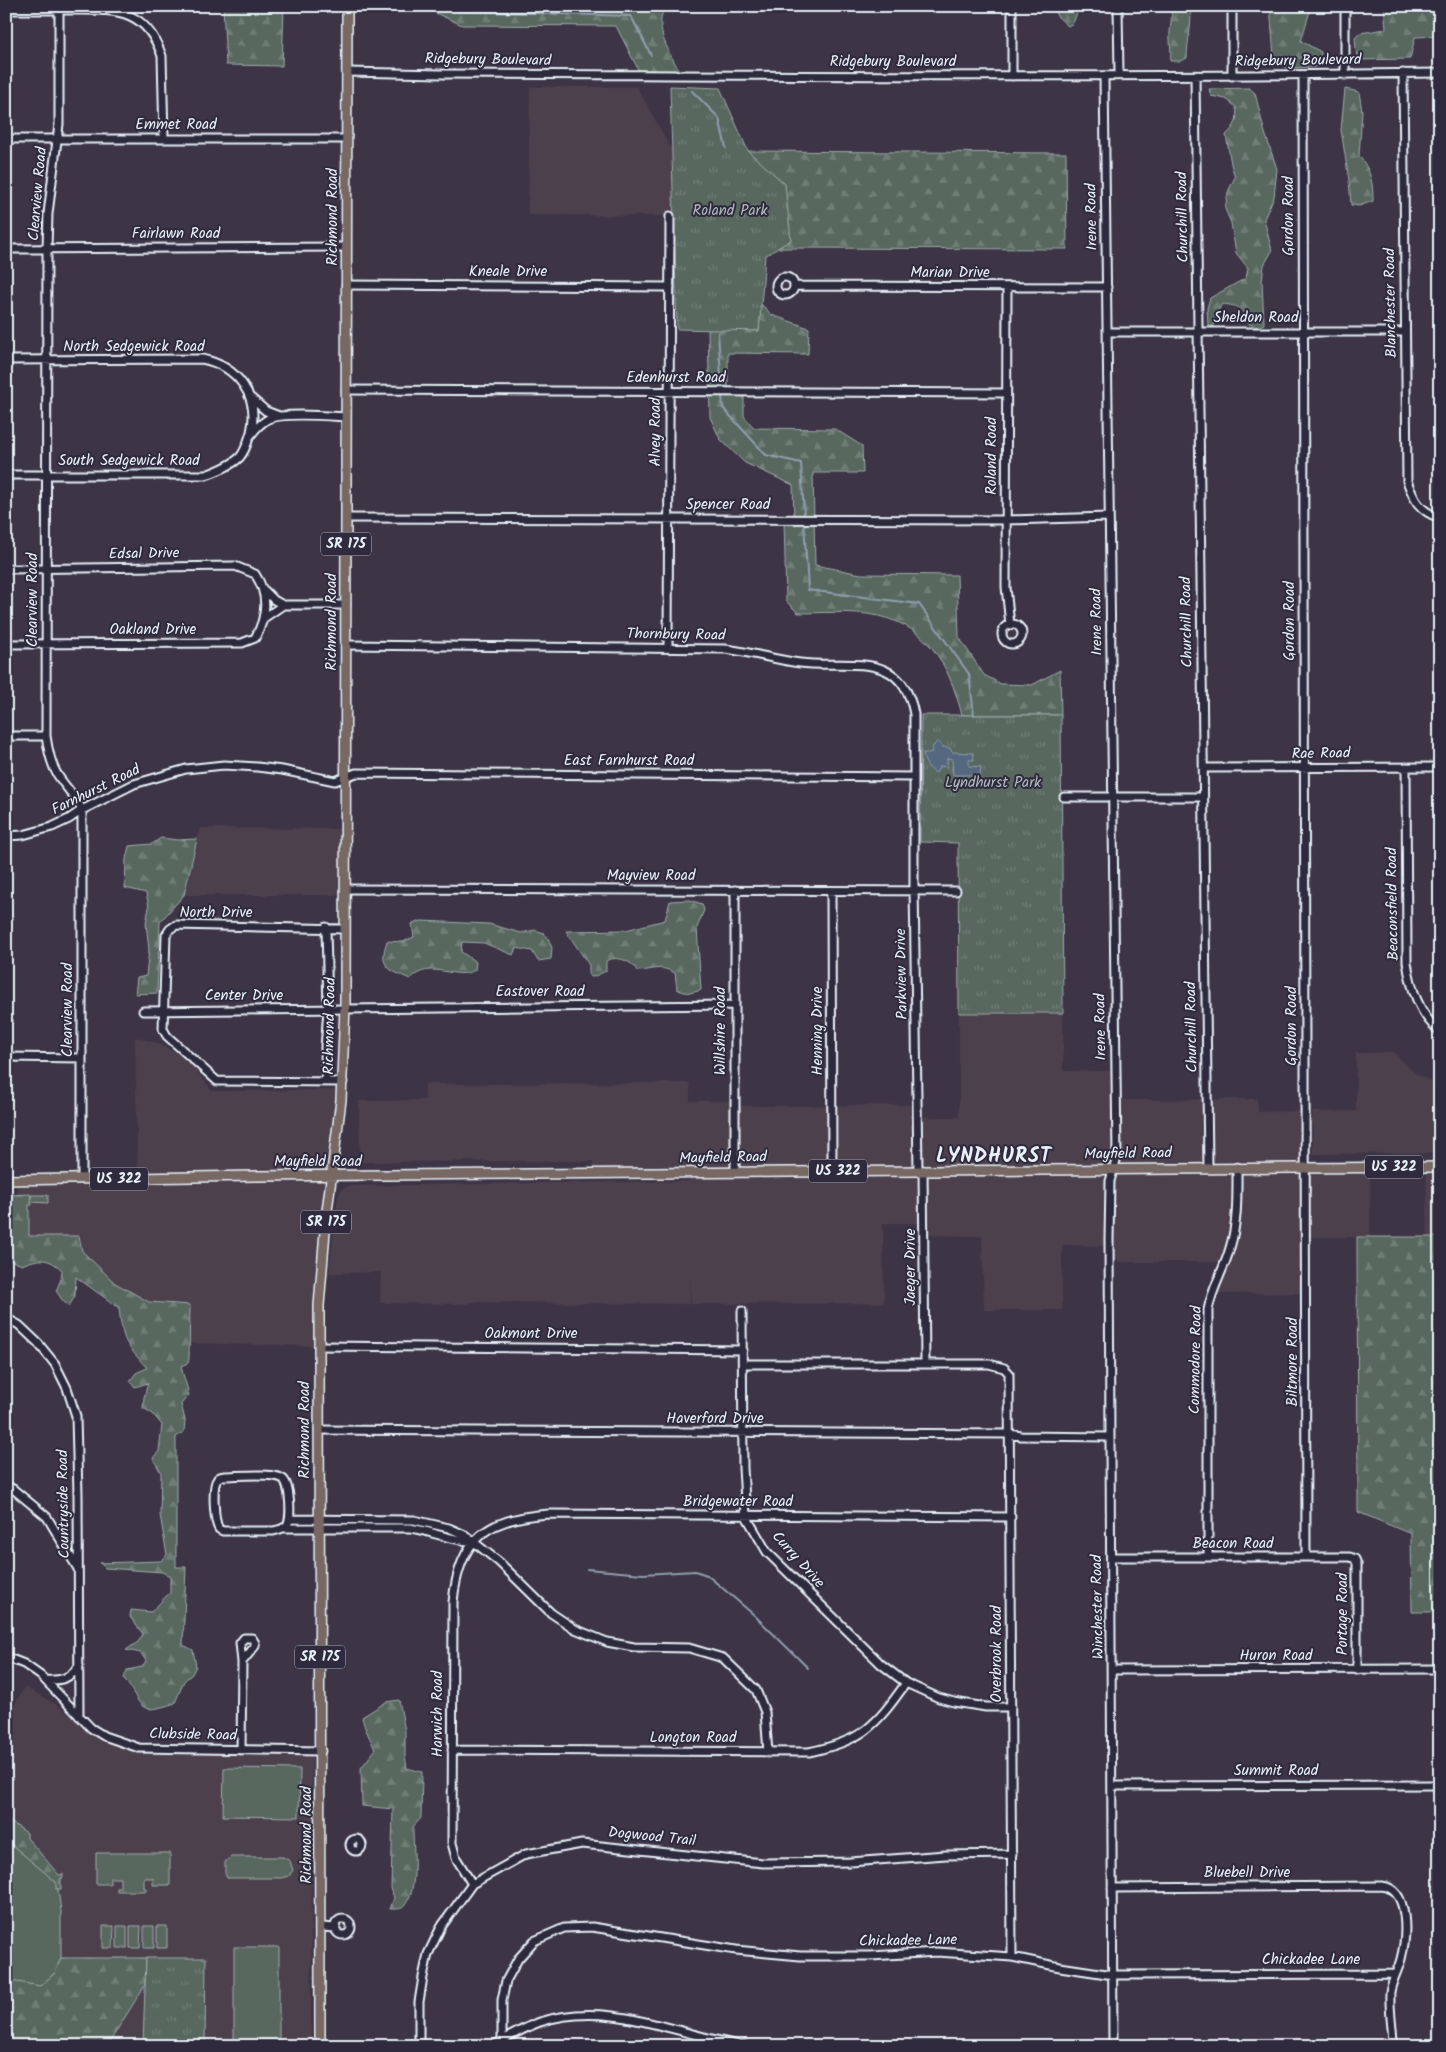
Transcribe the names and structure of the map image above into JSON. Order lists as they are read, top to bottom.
{
  "streets": {
    "main road": [
      "Richmond Road",
      "SR 175",
      "Mayfield Road",
      "US 322"
    ],
    "street": [
      "Ridgebury Boulevard",
      "Emmet Road",
      "Clearview Road",
      "Gordon Road",
      "Irene Road",
      "Churchill Road",
      "Fairlawn Road",
      "Kneale Drive",
      "Marian Drive",
      "Blanchester Road",
      "Sheldon Road",
      "North Sedgewick Road",
      "Edenhurst Road",
      "Alvey Road",
      "Roland Road",
      "South Sedgewick Road",
      "Spencer Road",
      "Edsal Drive",
      "Oakland Drive",
      "Thornbury Road",
      "Rae Road",
      "East Farnhurst Road",
      "Farnhurst Road",
      "Mayview Road",
      "Beaconsfield Road",
      "North Drive",
      "Parkview Drive",
      "Eastover Road",
      "Center Drive",
      "Willshire Road",
      "Henning Drive",
      "Jaeger Drive",
      "Oakmont Drive",
      "Commodore Road",
      "Biltmore Road",
      "Haverford Drive",
      "Bridgewater Road",
      "Countryside Road",
      "Beacon Road",
      "Curry Drive",
      "Winchester Road",
      "Portage Road",
      "Overbrook Road",
      "Huron Road",
      "Harwich Road",
      "Clubside Road",
      "Longton Road",
      "Summit Road",
      "Dogwood Trail",
      "Bluebell Drive",
      "Chickadee Lane"
    ]
  },
  "crossings": [
    ["Ridgebury Boulevard", "Gordon Road"],
    ["Ridgebury Boulevard", "Richmond Road"],
    ["Ridgebury Boulevard", "Irene Road"],
    ["Ridgebury Boulevard", "Churchill Road"],
    ["Ridgebury Boulevard", "Blanchester Road"],
    ["Emmet Road", "Clearview Road"],
    ["Emmet Road", "Richmond Road"],
    ["Clearview Road", "Fairlawn Road"],
    ["Clearview Road", "North Sedgewick Road"],
    ["Clearview Road", "South Sedgewick Road"],
    ["Clearview Road", "Edsal Drive"],
    ["Clearview Road", "Oakland Drive"],
    ["Clearview Road", "Farnhurst Road"],
    ["Clearview Road", "Mayfield Road"],
    ["Gordon Road", "Sheldon Road"],
    ["Gordon Road", "Rae Road"],
    ["Gordon Road", "Mayfield Road"],
    ["Gordon Road", "Biltmore Road"],
    ["Richmond Road", "Fairlawn Road"],
    ["Richmond Road", "Kneale Drive"],
    ["Richmond Road", "Edenhurst Road"],
    ["Richmond Road", "Spencer Road"],
    ["Richmond Road", "Thornbury Road"],
    ["Richmond Road", "East Farnhurst Road"],
    ["Richmond Road", "Farnhurst Road"],
    ["Richmond Road", "Mayview Road"],
    ["Richmond Road", "North Drive"],
    ["Richmond Road", "Eastover Road"],
    ["Richmond Road", "Center Drive"],
    ["Richmond Road", "Mayfield Road"],
    ["Richmond Road", "Oakmont Drive"],
    ["Richmond Road", "Haverford Drive"],
    ["Richmond Road", "Clubside Road"],
    ["Irene Road", "Marian Drive"],
    ["Irene Road", "Sheldon Road"],
    ["Irene Road", "Spencer Road"],
    ["Irene Road", "Mayfield Road"],
    ["Irene Road", "Winchester Road"],
    ["Churchill Road", "Sheldon Road"],
    ["Churchill Road", "Rae Road"],
    ["Churchill Road", "Mayfield Road"],
    ["Kneale Drive", "Alvey Road"],
    ["Marian Drive", "Roland Road"],
    ["Blanchester Road", "Sheldon Road"],
    ["North Sedgewick Road", "South Sedgewick Road"],
    ["Edenhurst Road", "Alvey Road"],
    ["Edenhurst Road", "Roland Road"],
    ["Alvey Road", "Spencer Road"],
    ["Alvey Road", "Thornbury Road"],
    ["Roland Road", "Spencer Road"],
    ["Edsal Drive", "Oakland Drive"],
    ["Thornbury Road", "East Farnhurst Road"],
    ["Thornbury Road", "Parkview Drive"],
    ["Rae Road", "Beaconsfield Road"],
    ["East Farnhurst Road", "Farnhurst Road"],
    ["East Farnhurst Road", "Parkview Drive"],
    ["Mayview Road", "Parkview Drive"],
    ["Mayview Road", "Willshire Road"],
    ["Mayview Road", "Henning Drive"],
    ["North Drive", "Center Drive"],
    ["Parkview Drive", "Mayfield Road"],
    ["Parkview Drive", "Jaeger Drive"],
    ["Eastover Road", "Center Drive"],
    ["Eastover Road", "Willshire Road"],
    ["Willshire Road", "Mayfield Road"],
    ["Henning Drive", "Mayfield Road"],
    ["Mayfield Road", "Jaeger Drive"],
    ["Mayfield Road", "Commodore Road"],
    ["Mayfield Road", "Biltmore Road"],
    ["Mayfield Road", "Winchester Road"],
    ["Jaeger Drive", "Overbrook Road"],
    ["Oakmont Drive", "Curry Drive"],
    ["Commodore Road", "Beacon Road"],
    ["Biltmore Road", "Beacon Road"],
    ["Haverford Drive", "Curry Drive"],
    ["Haverford Drive", "Winchester Road"],
    ["Haverford Drive", "Overbrook Road"],
    ["Bridgewater Road", "Curry Drive"],
    ["Bridgewater Road", "Overbrook Road"],
    ["Bridgewater Road", "Harwich Road"],
    ["Countryside Road", "Clubside Road"],
    ["Beacon Road", "Winchester Road"],
    ["Beacon Road", "Portage Road"],
    ["Curry Drive", "Overbrook Road"],
    ["Curry Drive", "Longton Road"],
    ["Winchester Road", "Huron Road"],
    ["Winchester Road", "Summit Road"],
    ["Winchester Road", "Bluebell Drive"],
    ["Winchester Road", "Chickadee Lane"],
    ["Portage Road", "Huron Road"],
    ["Overbrook Road", "Dogwood Trail"],
    ["Overbrook Road", "Chickadee Lane"],
    ["Harwich Road", "Longton Road"],
    ["Harwich Road", "Dogwood Trail"],
    ["Bluebell Drive", "Chickadee Lane"]
  ],
  "districts": ["LYNDHURST"],
  "parks": ["Roland Park", "Lyndhurst Park"]
}
